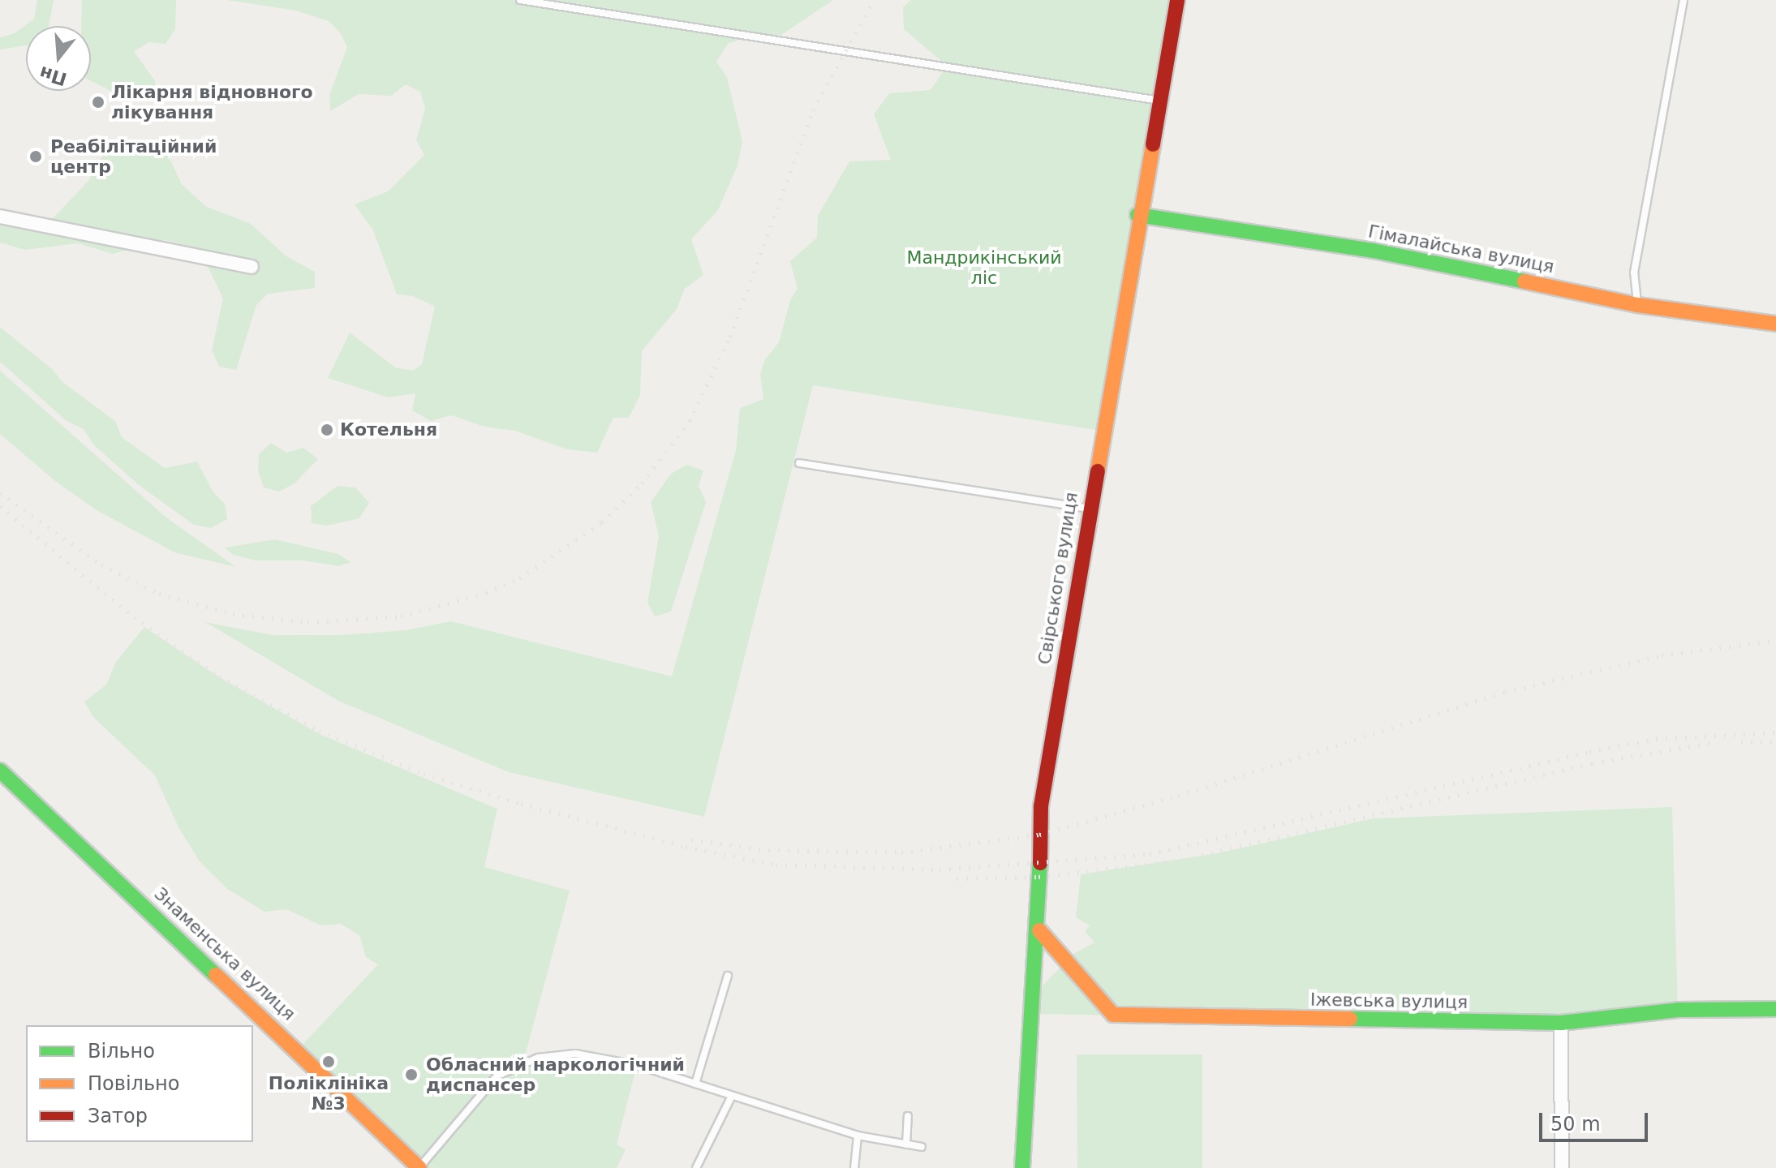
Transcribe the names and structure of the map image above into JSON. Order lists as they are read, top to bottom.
{
  "streets": {
    "street": [
      "Гімалайська вулиця",
      "Свірського вулиця",
      "Знаменська вулиця",
      "Іжевська вулиця"
    ]
  },
  "crossings": [
    ["Гімалайська вулиця", "Свірського вулиця"],
    ["Свірського вулиця", "Іжевська вулиця"]
  ],
  "parks": ["Мандрикінський ліс"],
  "places": [
    "Лікарня відновного лікування",
    "Реабілітаційний центр",
    "Котельня",
    "Поліклініка №3",
    "Обласний наркологічний диспансер"
  ],
  "legend": ["Вільно", "Повільно", "Затор"],
  "scale_bar": "50 m",
  "north": "bottom"
}
